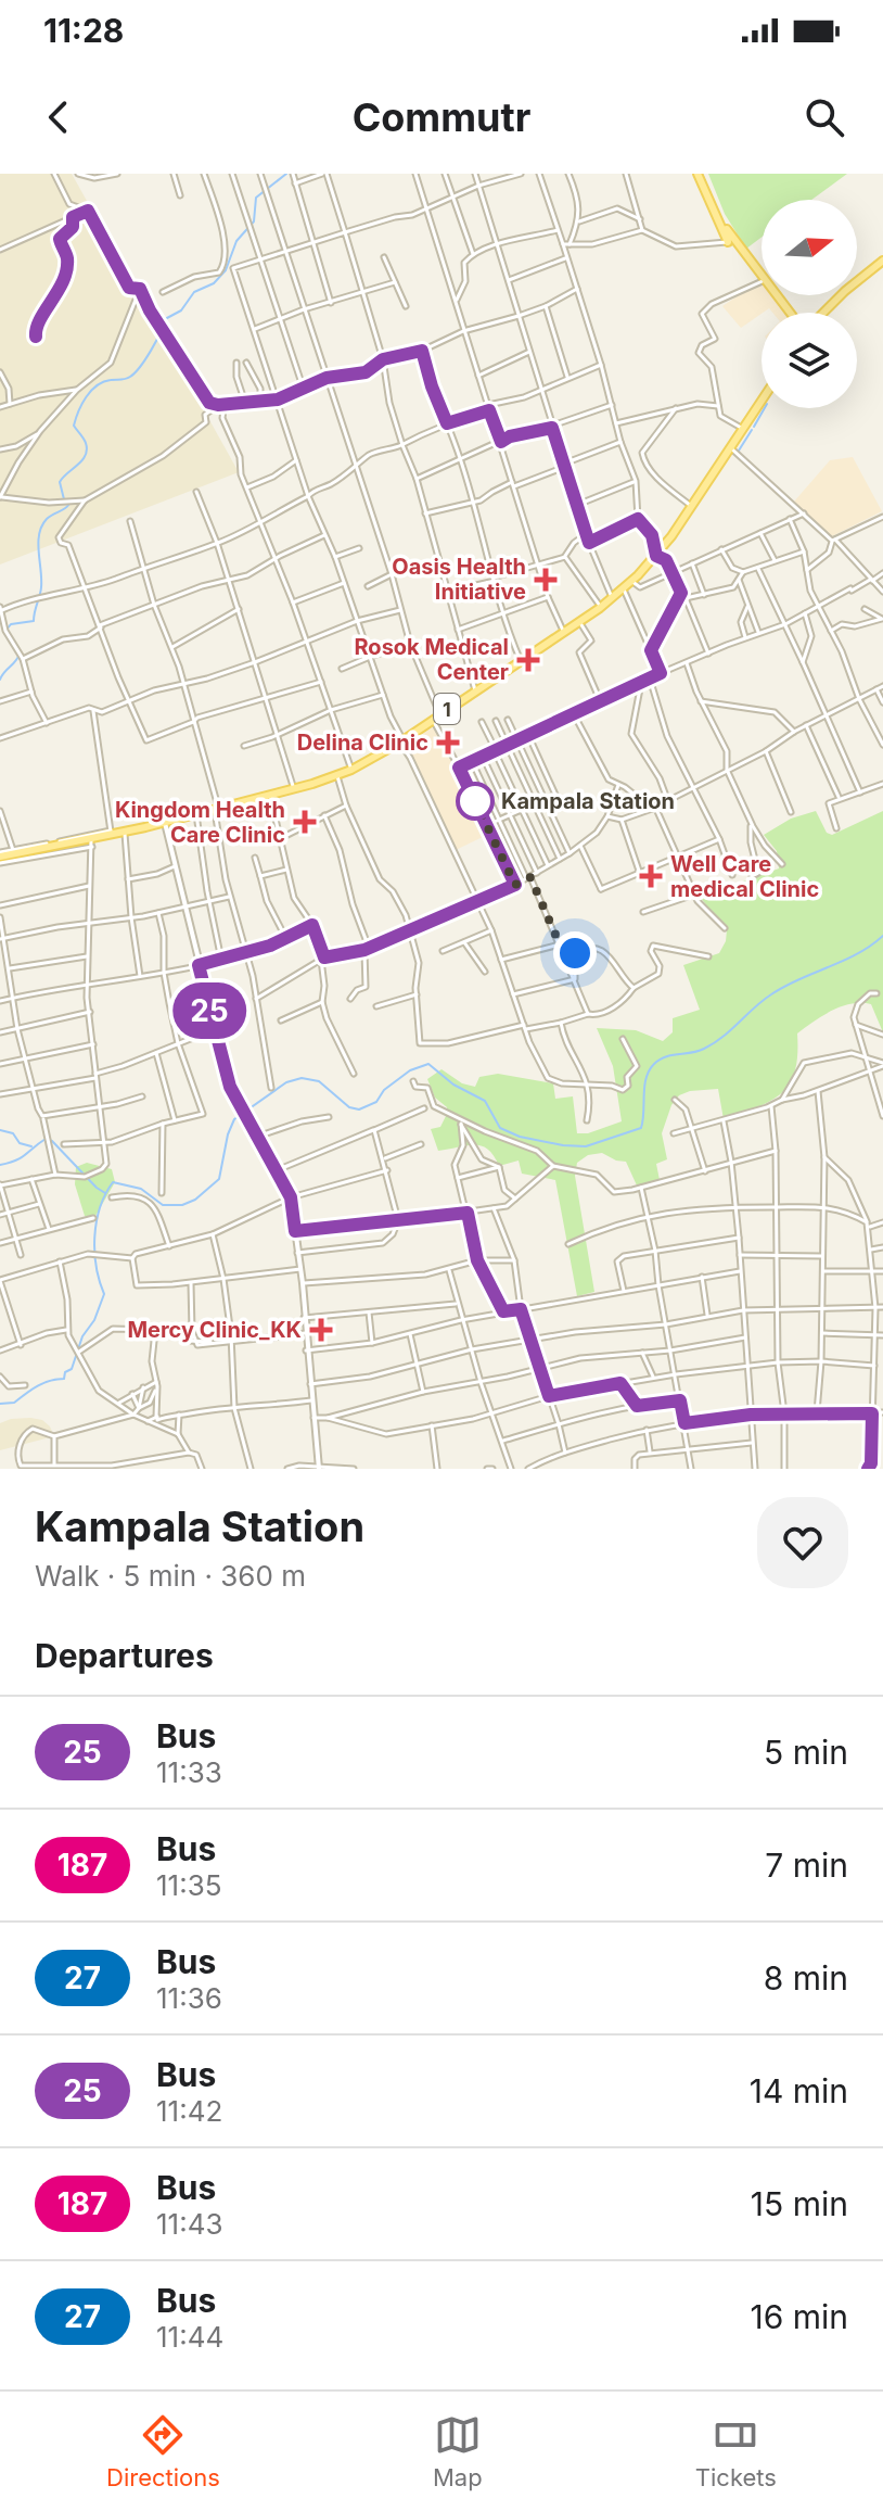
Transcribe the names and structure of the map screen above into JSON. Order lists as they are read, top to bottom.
{
  "streets": {
    "main road": ["1"]
  },
  "places": {
    "health": [
      "Oasis Health Initiative",
      "Rosok Medical Center",
      "Delina Clinic",
      "Kingdom Health Care Clinic",
      "Well Care medical Clinic",
      "Mercy Clinic_KK"
    ],
    "other": ["Kampala Station"]
  },
  "lines": ["bus line 25"],
  "north": "right",
  "page": {
    "status": "11:28",
    "header": "Commutr",
    "on_map": "25",
    "heading": [
      ["Kampala Station", "Walk · 5 min · 360 m"],
      "Departures"
    ],
    "list": [
      {
        "mark": "25",
        "name": "Bus",
        "note": "11:33",
        "value": "5 min"
      },
      {
        "mark": "187",
        "name": "Bus",
        "note": "11:35",
        "value": "7 min"
      },
      {
        "mark": "27",
        "name": "Bus",
        "note": "11:36",
        "value": "8 min"
      },
      {
        "mark": "25",
        "name": "Bus",
        "note": "11:42",
        "value": "14 min"
      },
      {
        "mark": "187",
        "name": "Bus",
        "note": "11:43",
        "value": "15 min"
      },
      {
        "mark": "27",
        "name": "Bus",
        "note": "11:44",
        "value": "16 min"
      }
    ],
    "tabs": ["Directions", "Map", "Tickets"]
  }
}
